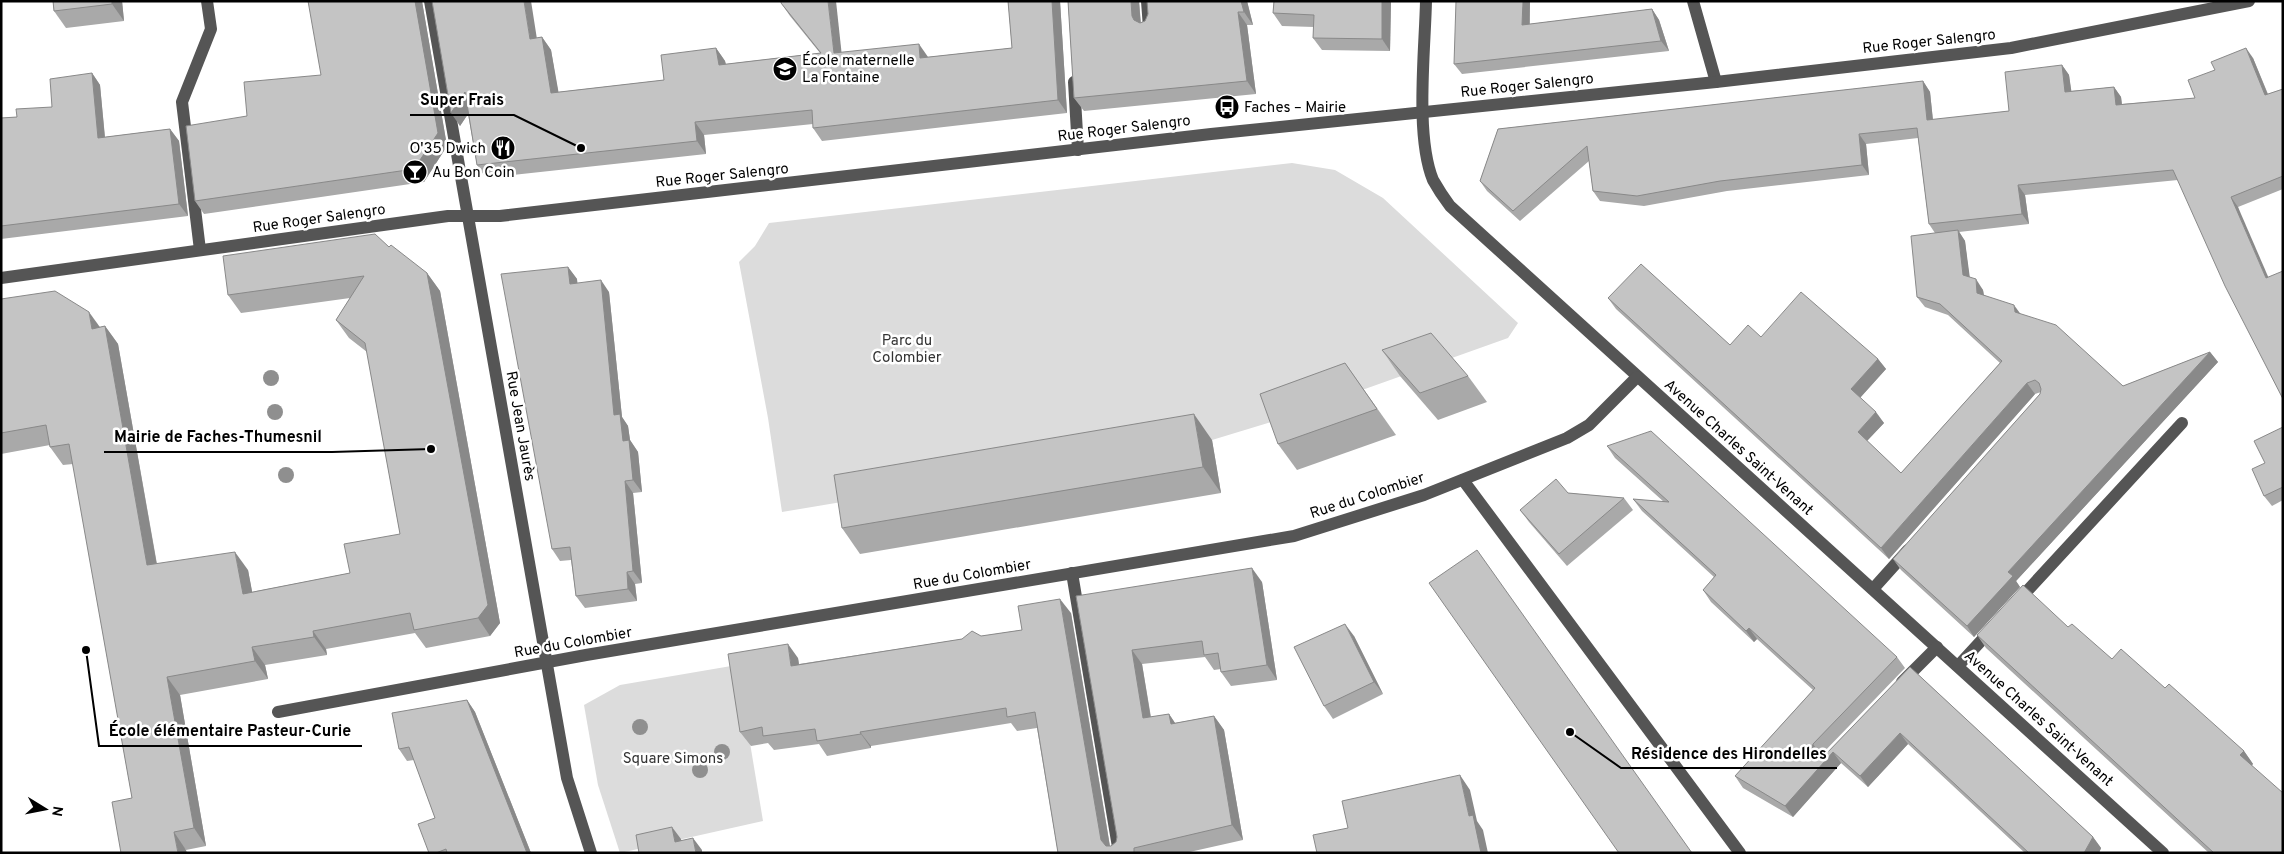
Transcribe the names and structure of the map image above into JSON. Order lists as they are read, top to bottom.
{
  "streets": {
    "street": [
      "Rue Roger Salengro",
      "Rue Jean Jaurès",
      "Avenue Charles Saint-Venant",
      "Rue du Colombier"
    ]
  },
  "crossings": [
    ["Rue Roger Salengro", "Rue Jean Jaurès"],
    ["Rue Roger Salengro", "Avenue Charles Saint-Venant"],
    ["Rue Jean Jaurès", "Rue du Colombier"],
    ["Avenue Charles Saint-Venant", "Rue du Colombier"]
  ],
  "parks": ["Parc du Colombier", "Square Simons"],
  "places": {
    "school or university": ["École maternelle La Fontaine"],
    "bus stop": ["Faches – Mairie"],
    "restaurant": ["O'35 Dwich"],
    "other": [
      "Super Frais",
      "Mairie de Faches-Thumesnil",
      "École élémentaire Pasteur-Curie",
      "Résidence des Hirondelles"
    ],
    "bar": ["Au Bon Coin"]
  },
  "north": "right"
}
